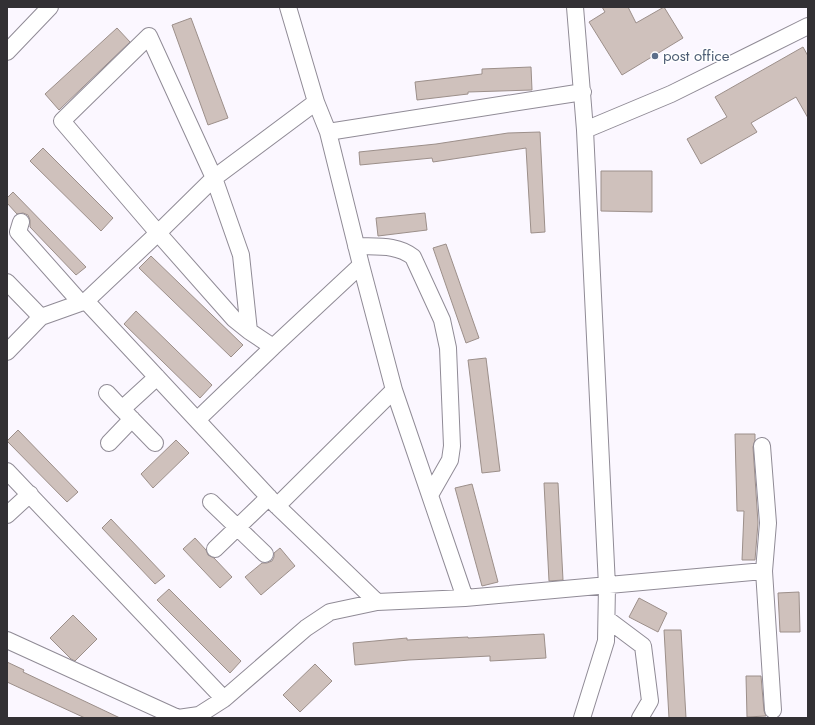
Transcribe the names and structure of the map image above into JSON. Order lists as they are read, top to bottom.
{
  "places": ["post office"]
}
